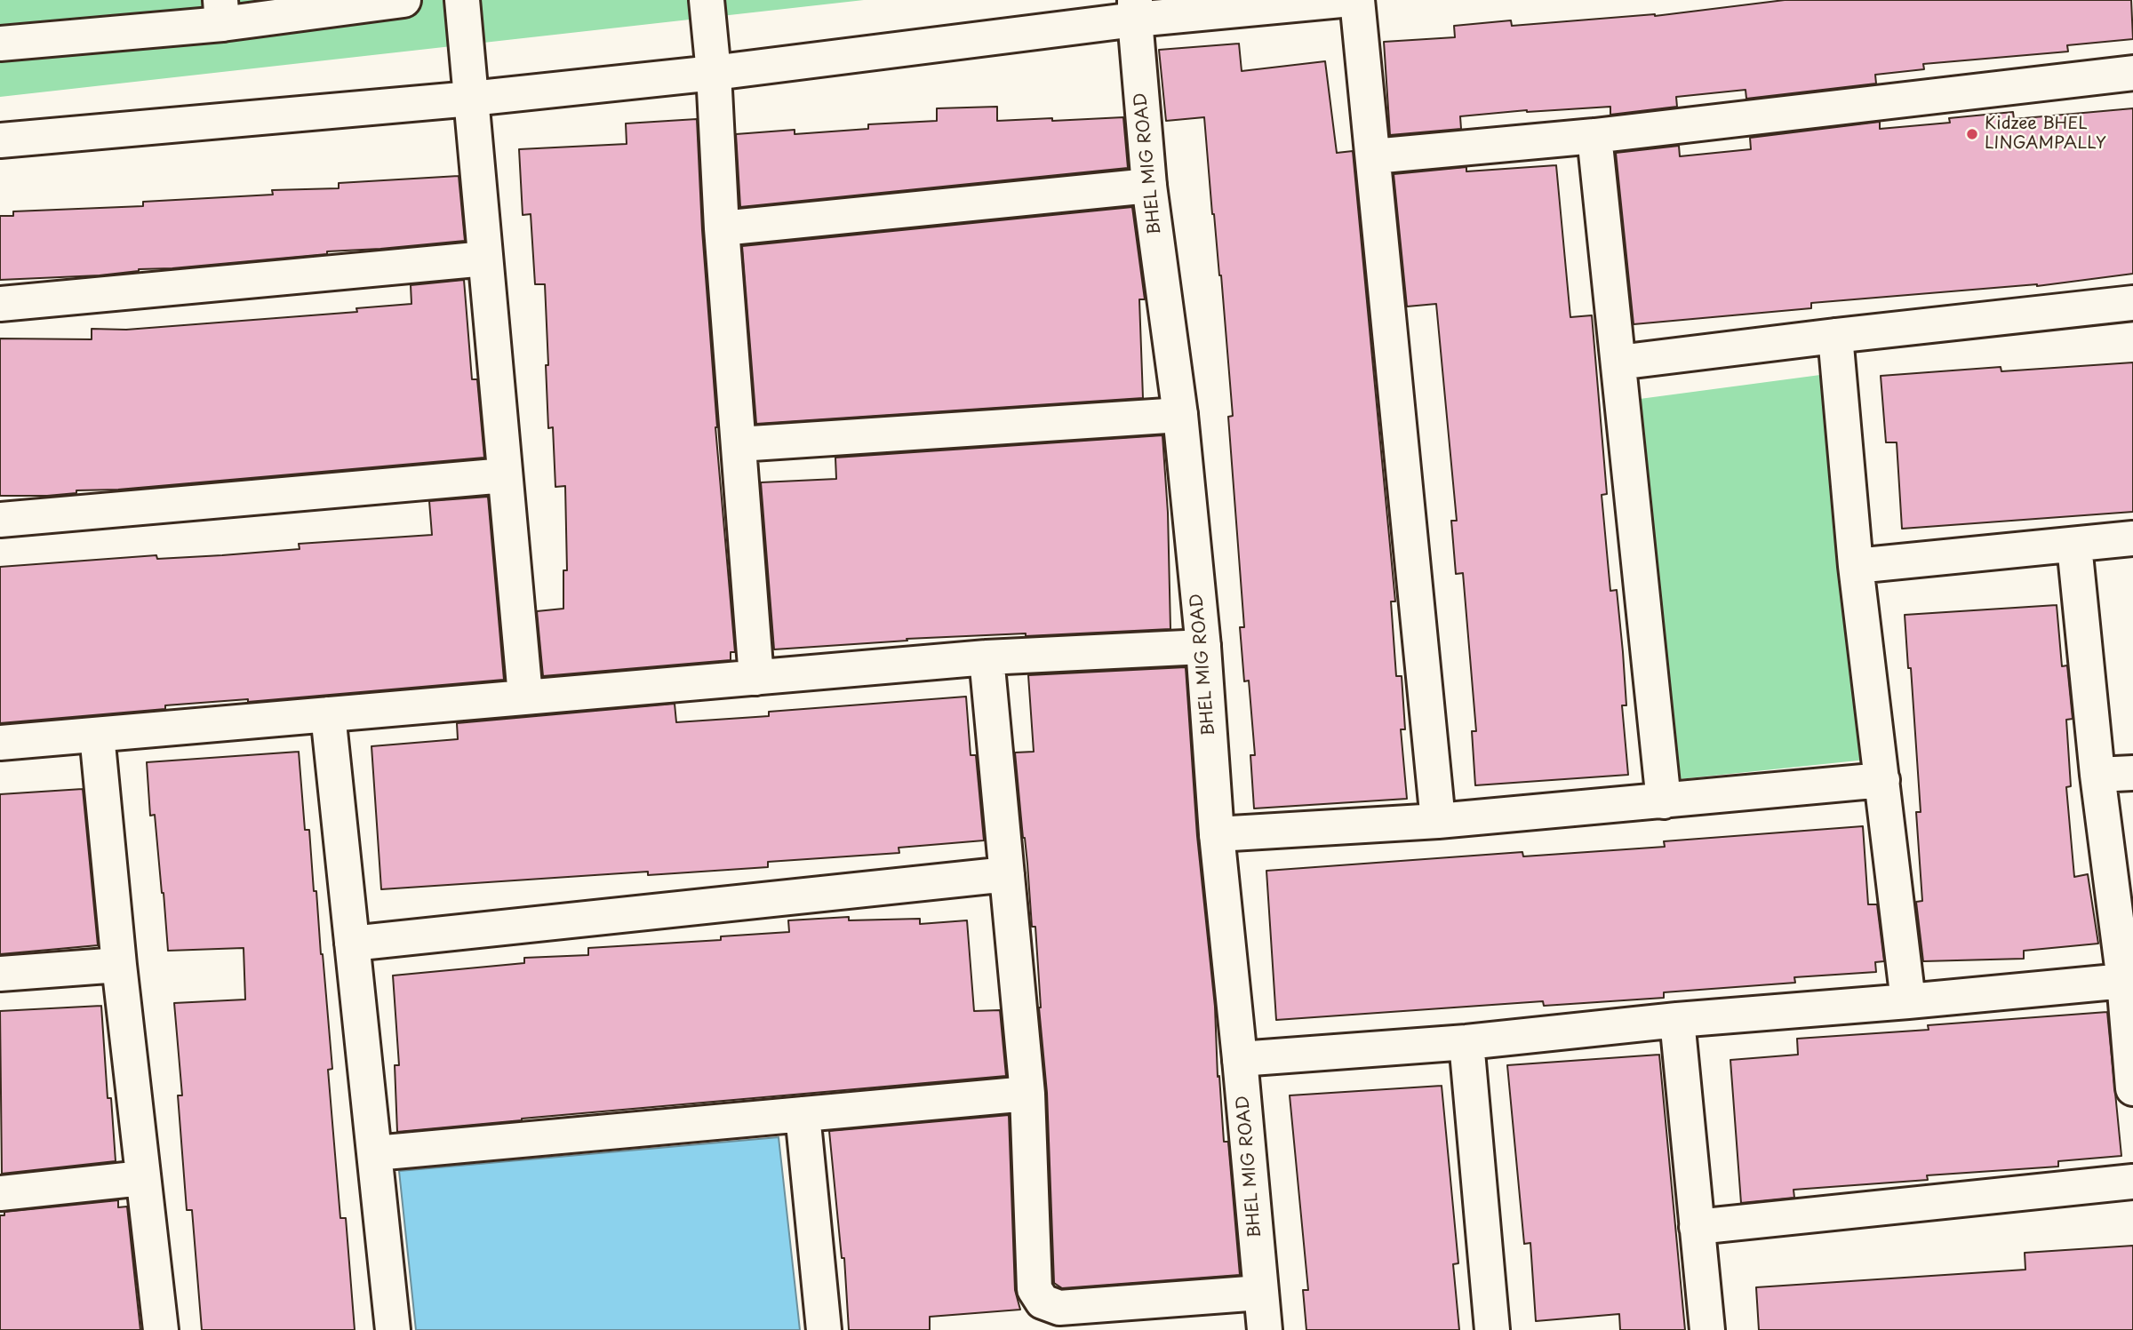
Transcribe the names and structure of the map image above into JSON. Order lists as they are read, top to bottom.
{
  "streets": {
    "street": ["BHEL MIG ROAD"]
  },
  "places": ["Kidzee BHEL LINGAMPALLY"]
}
